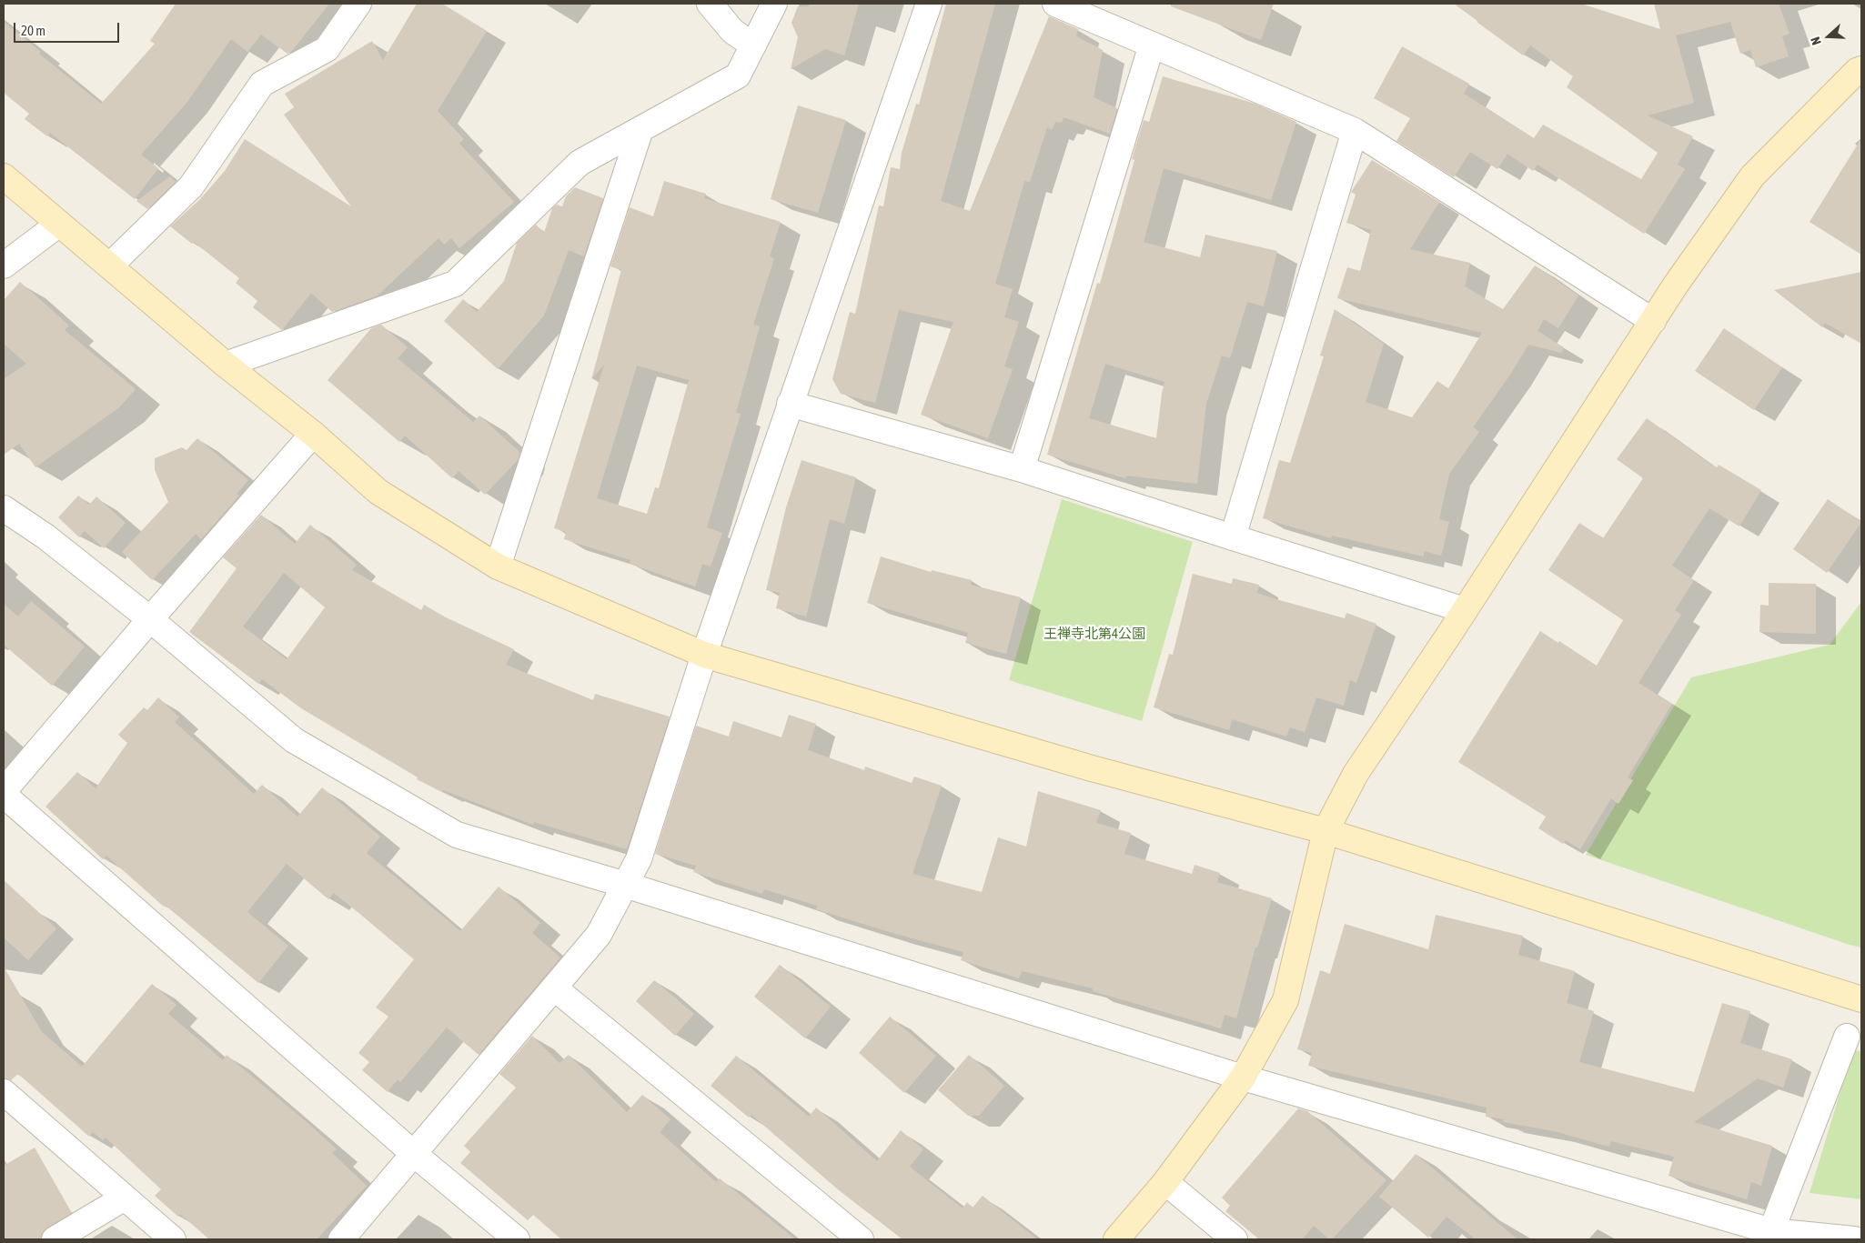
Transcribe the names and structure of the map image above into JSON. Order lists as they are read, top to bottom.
{
  "parks": ["王禅寺北第4公園"],
  "scale_bar": "20 m",
  "north": "left"
}
